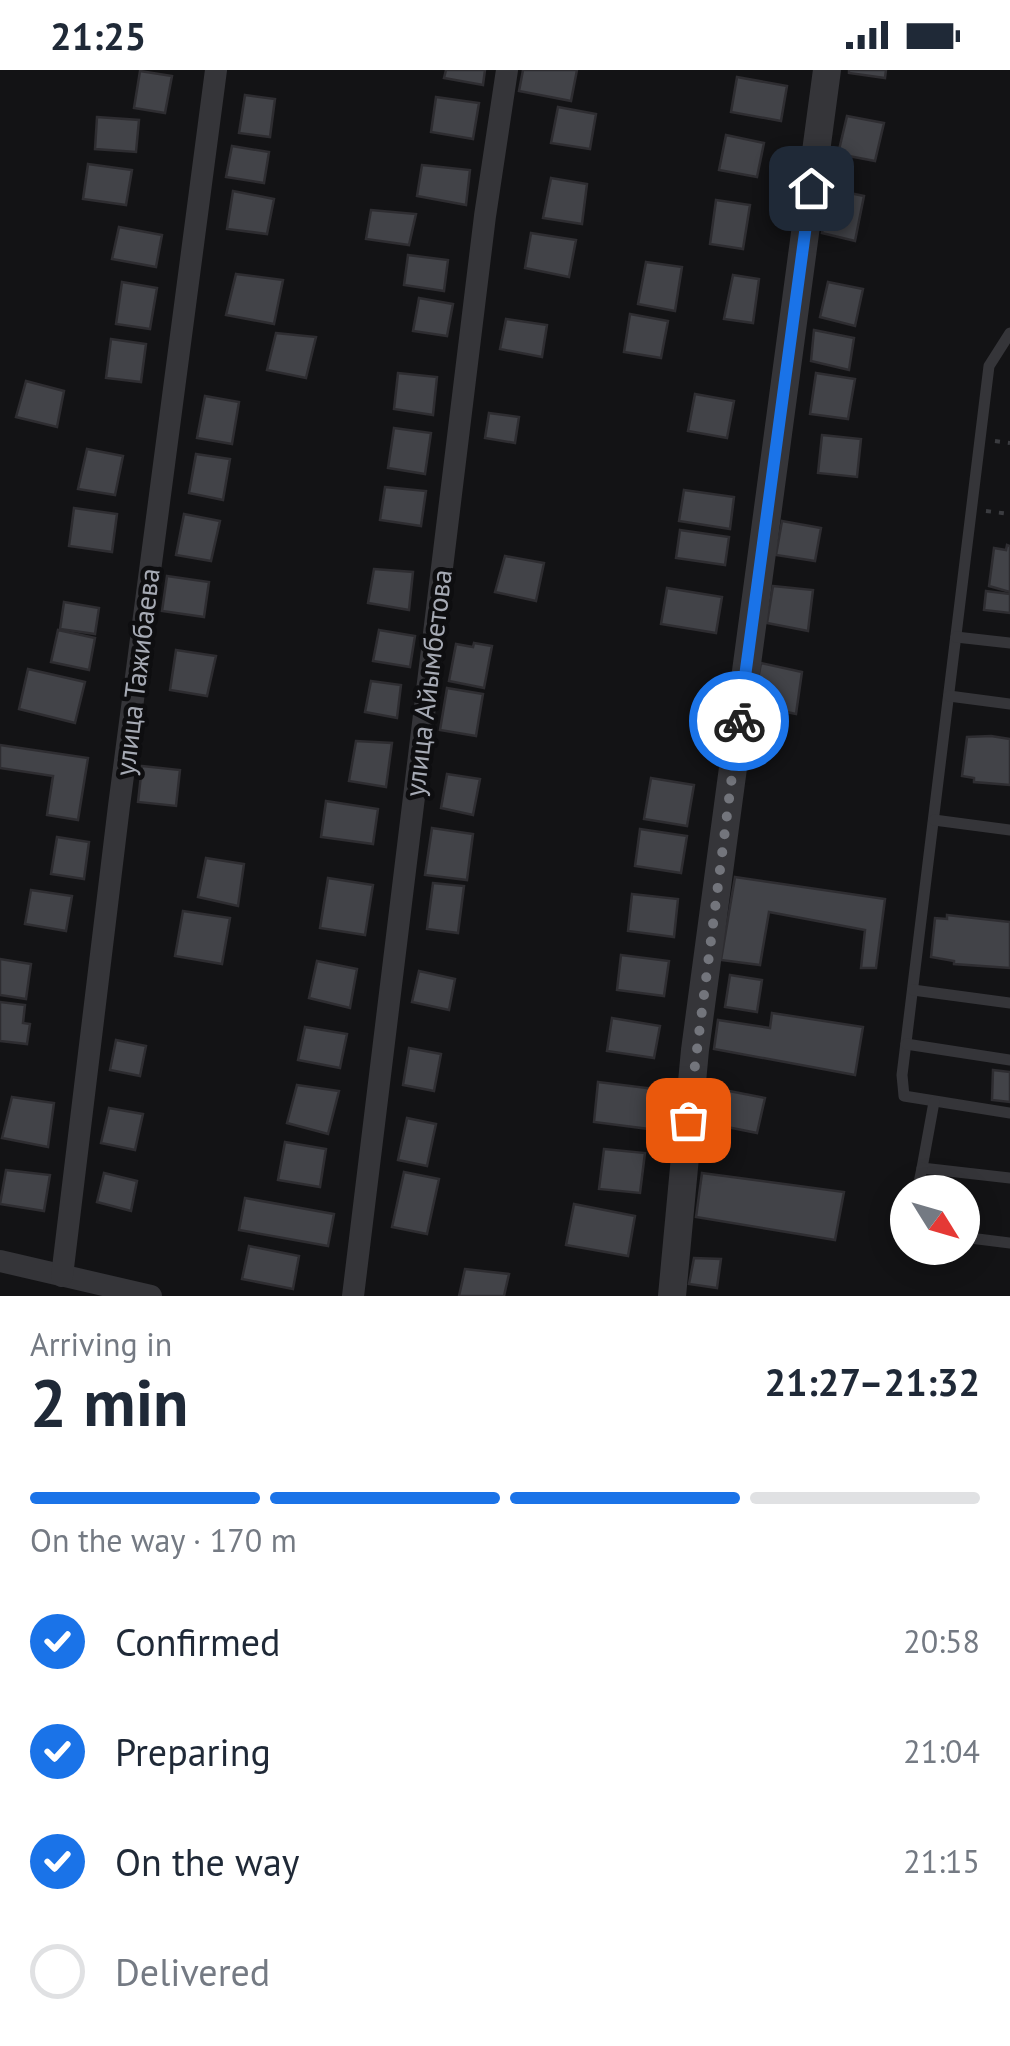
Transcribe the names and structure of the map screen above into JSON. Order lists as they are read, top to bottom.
{
  "streets": {
    "street": ["улица Тажибаева", "улица Айымбетова"]
  },
  "north": "bottom right",
  "page": {
    "status": "21:25",
    "heading": ["2 min", "Arriving in", "21:27–21:32"],
    "bar": "On the way · 170 m",
    "list": [
      ["Confirmed", "20:58"],
      ["Preparing", "21:04"],
      ["On the way", "21:15"],
      "Delivered"
    ]
  }
}
